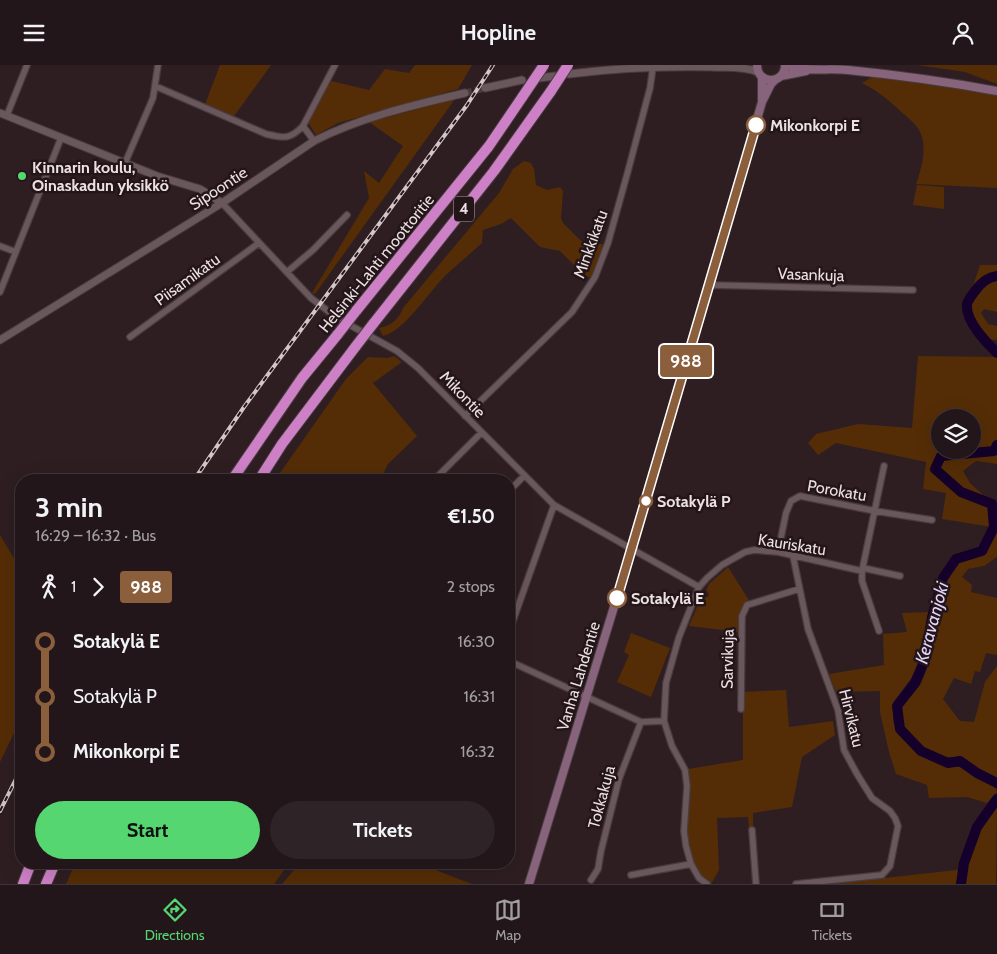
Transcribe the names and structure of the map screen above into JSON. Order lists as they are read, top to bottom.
{
  "streets": {
    "highway": ["4", "Helsinki-Lahti moottoritie"],
    "main road": ["Vanha Lahdentie"],
    "street": [
      "Sipoontie",
      "Minkkikatu",
      "Vasankuja",
      "Piisamikatu",
      "Mikontie",
      "Porokatu",
      "Kauriskatu",
      "Sarvikuja",
      "Hirvikatu",
      "Tokkakuja"
    ]
  },
  "crossings": [
    ["Sipoontie", "Mikontie"],
    ["Minkkikatu", "Mikontie"],
    ["Vasankuja", "Vanha Lahdentie"],
    ["Piisamikatu", "Mikontie"],
    ["Mikontie", "Kauriskatu"],
    ["Porokatu", "Kauriskatu"],
    ["Kauriskatu", "Hirvikatu"],
    ["Sarvikuja", "Hirvikatu"]
  ],
  "water": ["Keravanjoki"],
  "places": [
    "Mikonkorpi E",
    "Kinnarin koulu, Oinaskadun yksikkö",
    "Sotakylä P",
    "Sotakylä E"
  ],
  "lines": ["bus line 988"],
  "page": {
    "header": "Hopline",
    "on_map": "988",
    "heading": ["3 min", "16:29 – 16:32 · Bus", "€1.50"],
    "legs": ["1", "988", "2 stops"],
    "list": [
      {
        "name": "Sotakylä E",
        "value": "16:30"
      },
      {
        "name": "Sotakylä P",
        "value": "16:31"
      },
      {
        "name": "Mikonkorpi E",
        "value": "16:32"
      }
    ],
    "buttons": ["Start", "Tickets"],
    "tabs": ["Directions", "Map", "Tickets"]
  }
}
